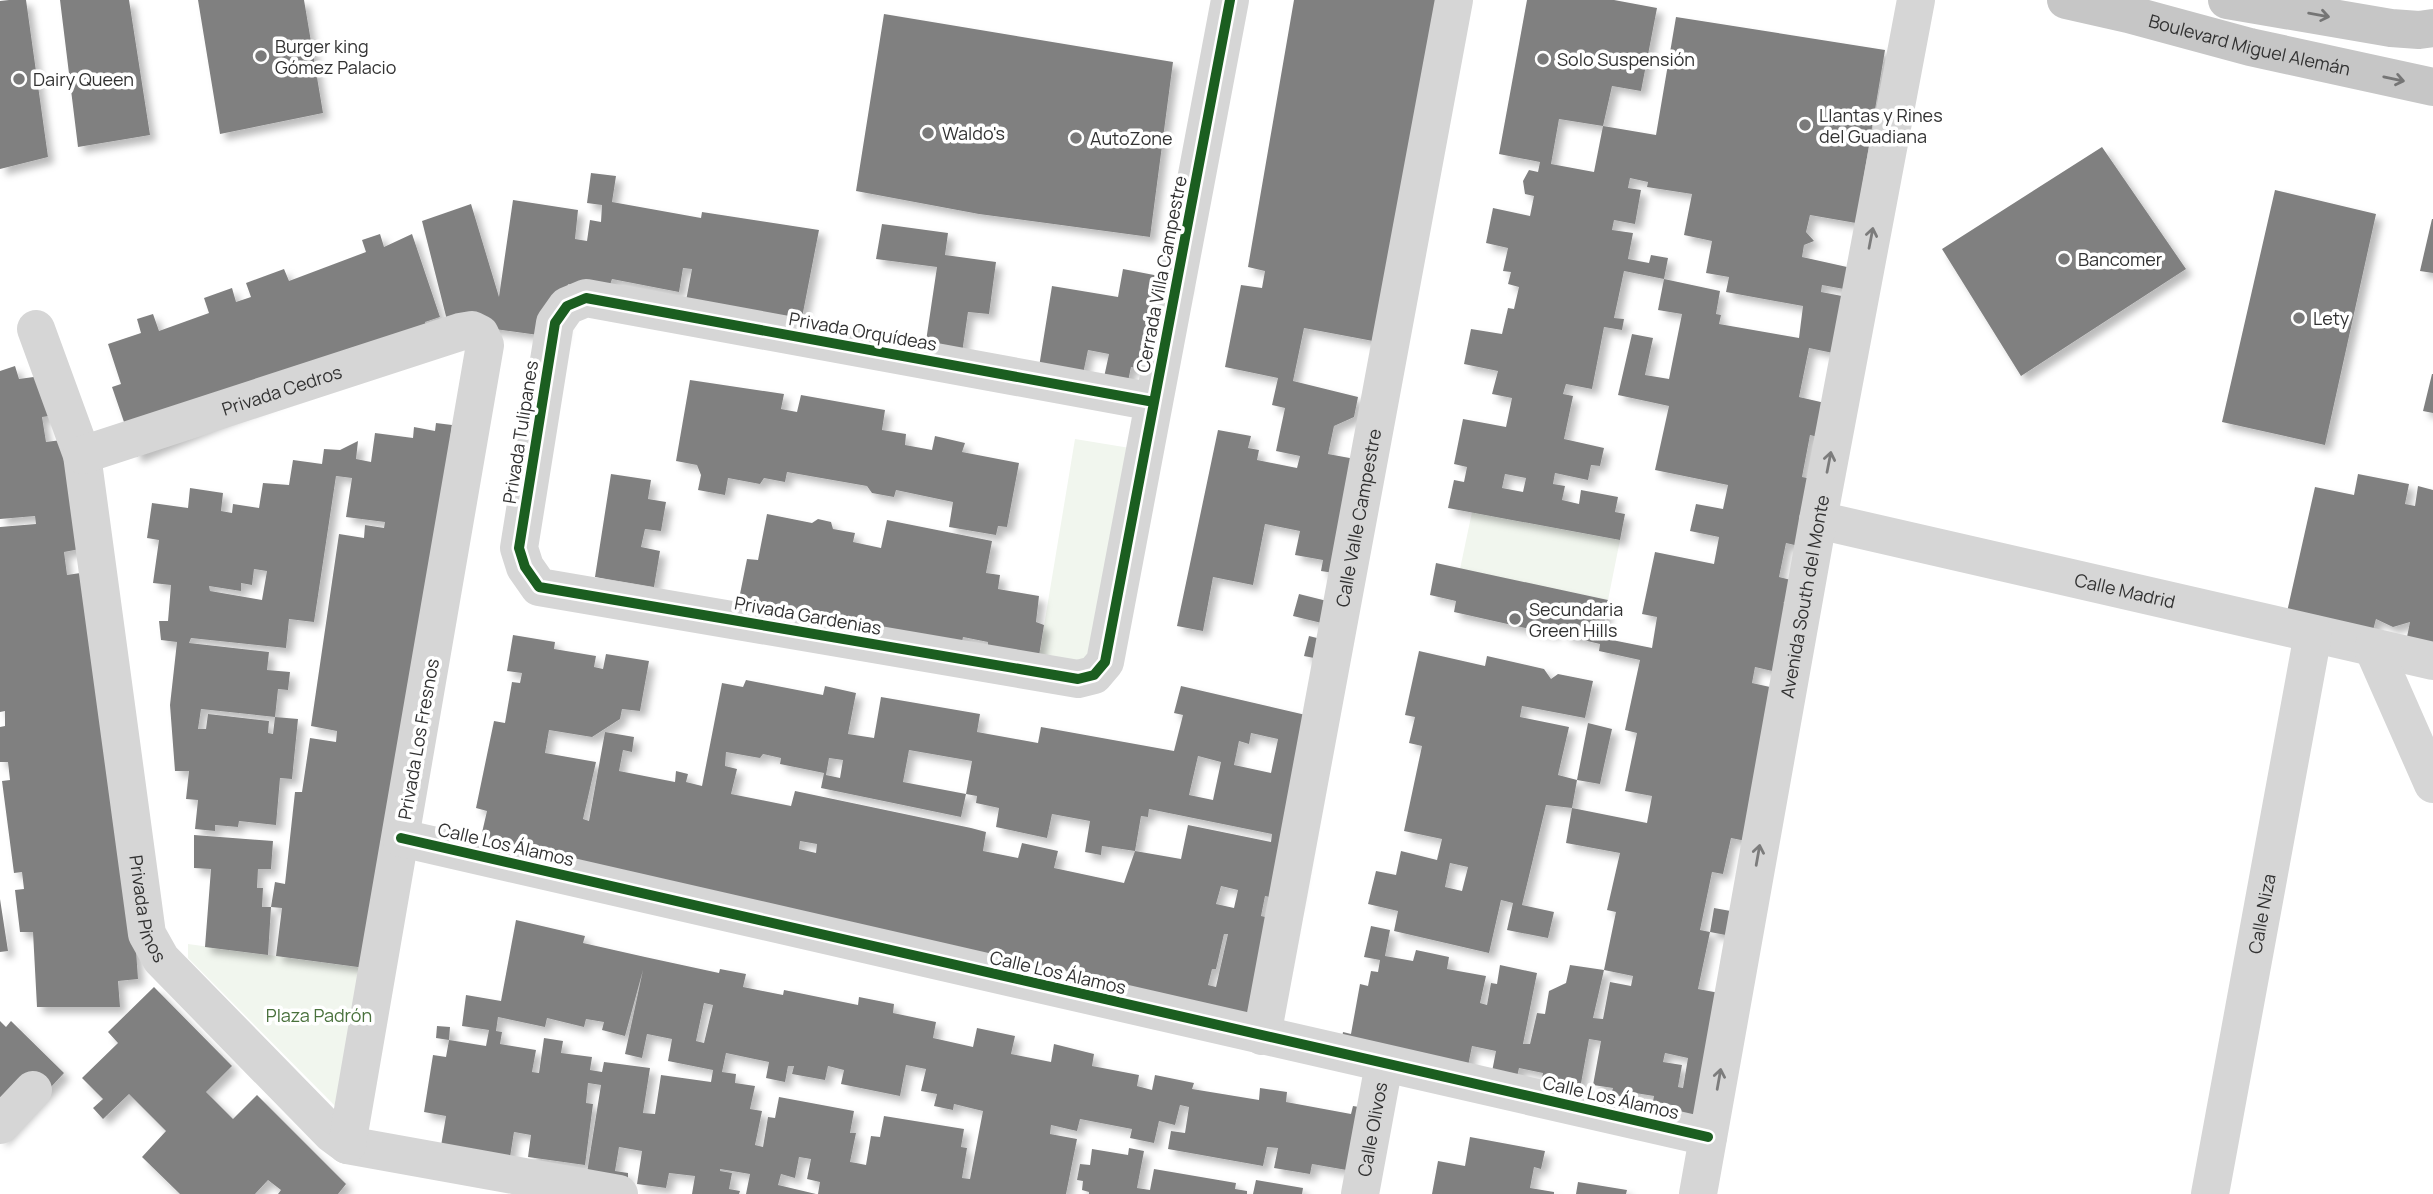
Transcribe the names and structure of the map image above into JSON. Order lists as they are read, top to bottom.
{
  "streets": {
    "highway": ["Boulevard Miguel Alemán"],
    "street": [
      "Cerrada Villa Campestre",
      "Privada Orquídeas",
      "Privada Cedros",
      "Privada Tulipanes",
      "Calle Valle Campestre",
      "Calle Madrid",
      "Avenida South del Monte",
      "Privada Gardenias",
      "Privada Los Fresnos",
      "Calle Los Álamos",
      "Privada Pinos",
      "Calle Niza",
      "Calle Olivos"
    ]
  },
  "crossings": [
    ["Cerrada Villa Campestre", "Privada Orquídeas"],
    ["Cerrada Villa Campestre", "Privada Gardenias"],
    ["Privada Orquídeas", "Privada Tulipanes"],
    ["Privada Cedros", "Privada Los Fresnos"],
    ["Privada Cedros", "Privada Pinos"],
    ["Privada Tulipanes", "Privada Gardenias"],
    ["Calle Valle Campestre", "Calle Los Álamos"],
    ["Calle Madrid", "Avenida South del Monte"],
    ["Calle Madrid", "Calle Niza"],
    ["Avenida South del Monte", "Calle Los Álamos"],
    ["Privada Los Fresnos", "Calle Los Álamos"],
    ["Privada Los Fresnos", "Privada Pinos"],
    ["Calle Los Álamos", "Calle Olivos"]
  ],
  "one_way": ["Avenida South del Monte"],
  "parks": ["Plaza Padrón"],
  "places": [
    "Burger king Gómez Palacio",
    "Solo Suspensión",
    "Dairy Queen",
    "Llantas y Rines del Guadiana",
    "Waldo's",
    "AutoZone",
    "Bancomer",
    "Lety",
    "Secundaria Green Hills"
  ]
}
